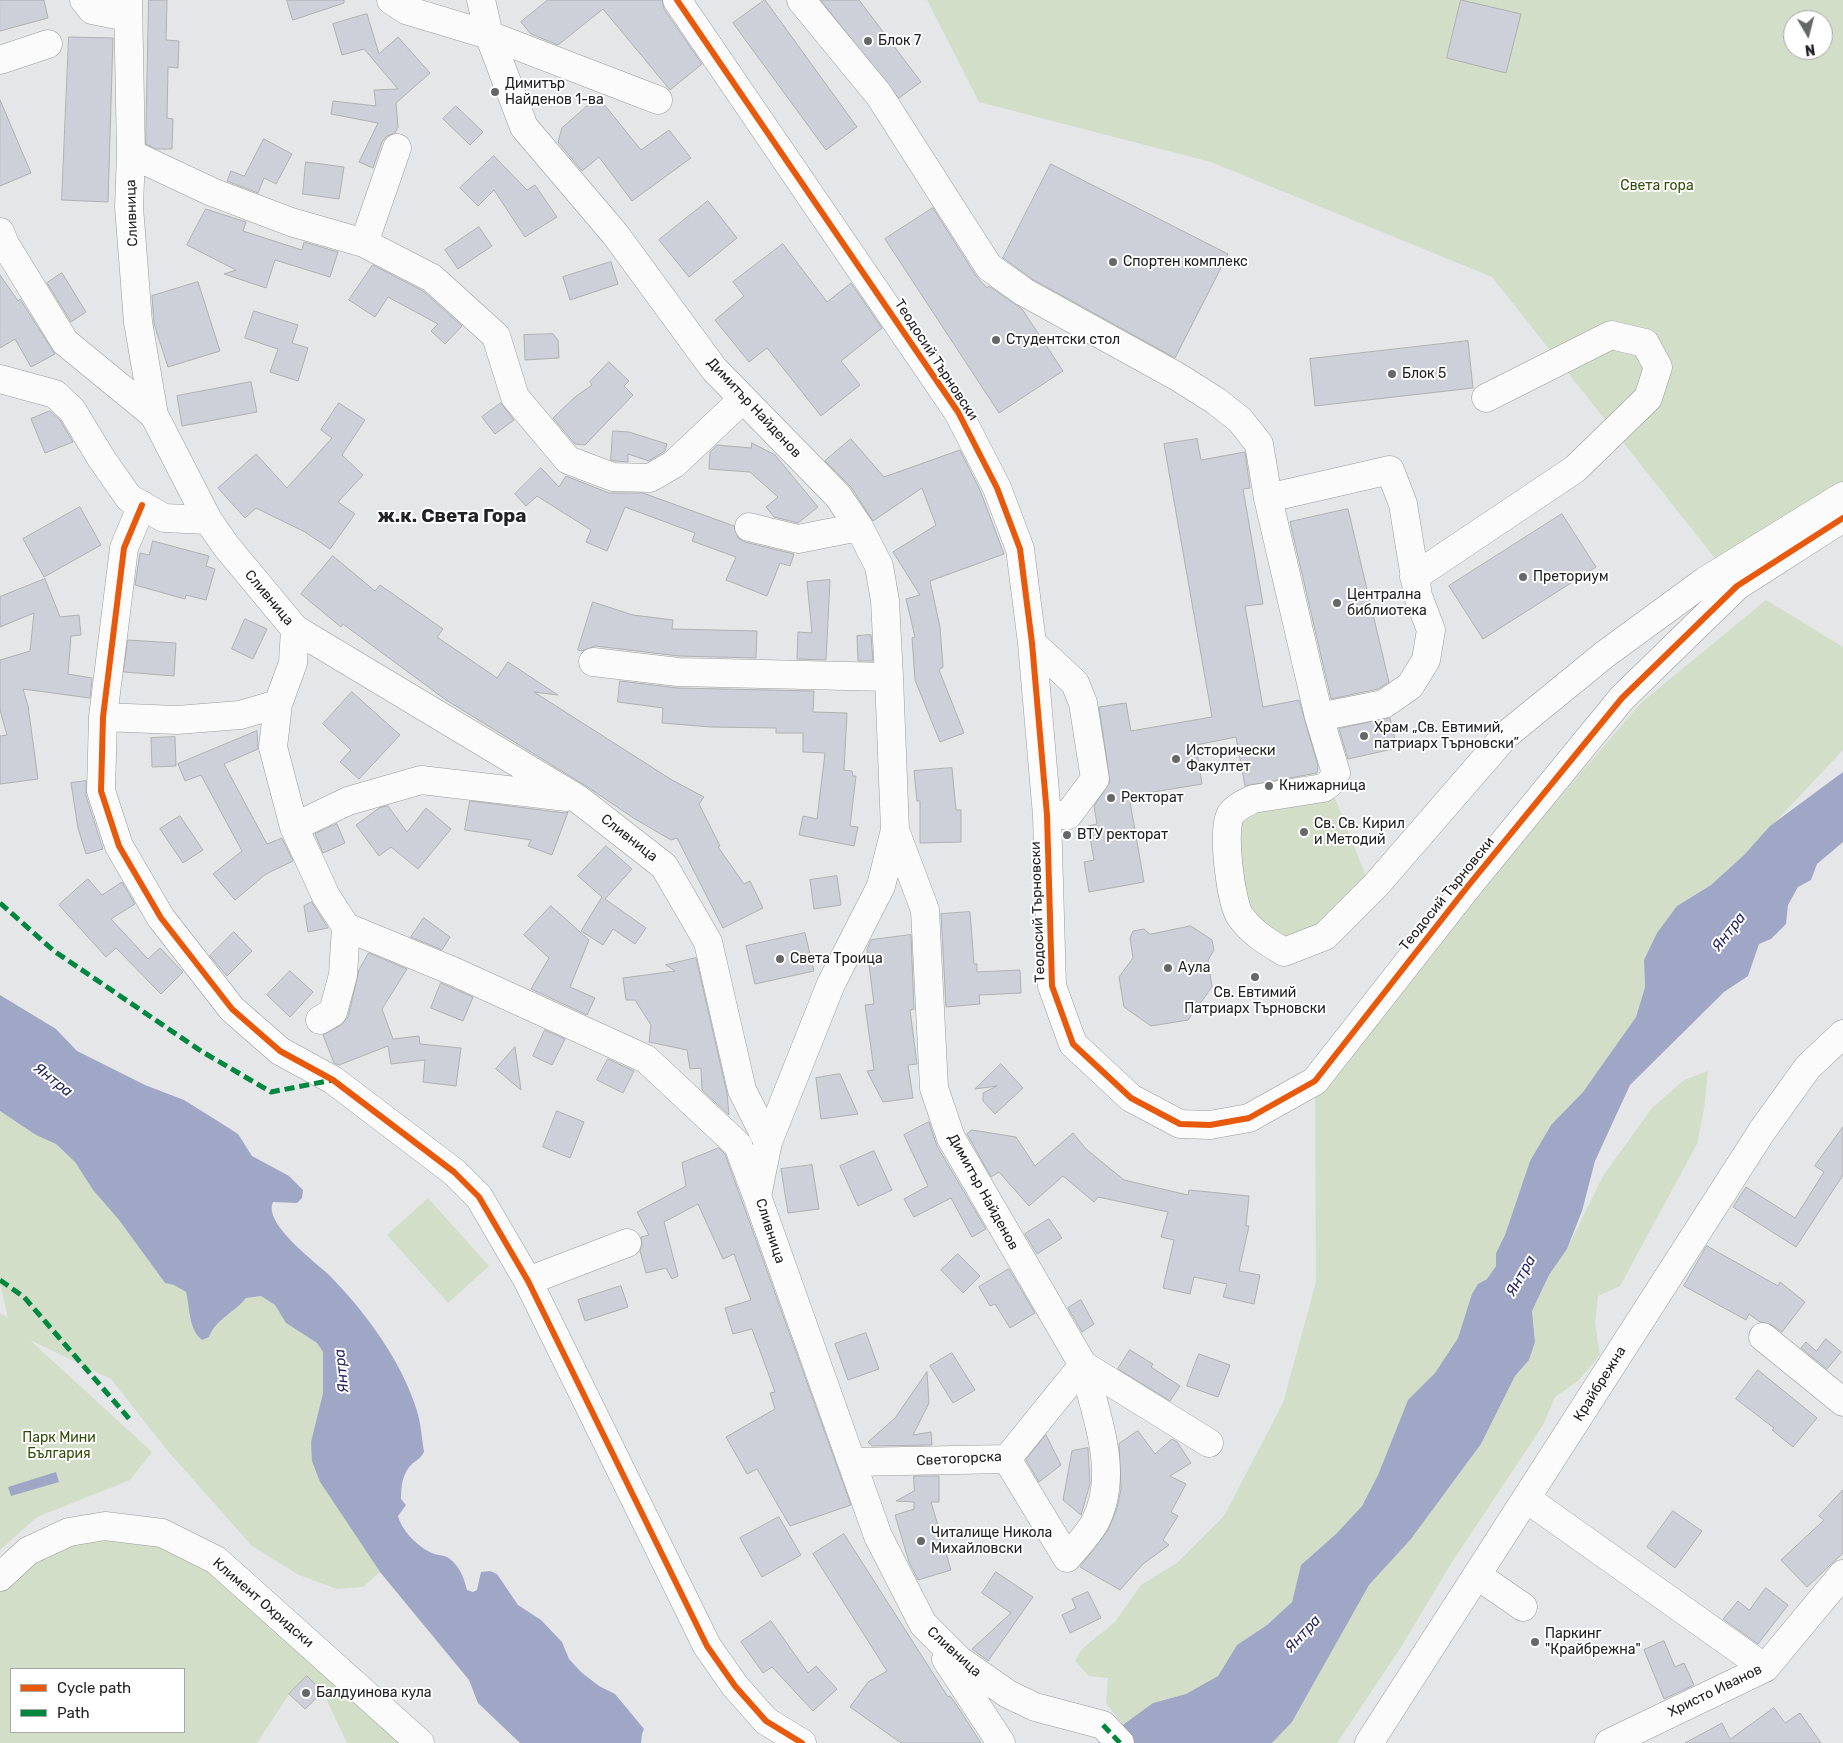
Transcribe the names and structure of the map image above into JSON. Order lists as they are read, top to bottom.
{
  "streets": {
    "street": [
      "Сливница",
      "Теодосий Търновски",
      "Димитър Найденов",
      "Крайбрежна",
      "Светогорска",
      "Климент Охридски",
      "Христо Иванов"
    ]
  },
  "crossings": [
    ["Сливница", "Димитър Найденов"],
    ["Сливница", "Светогорска"],
    ["Димитър Найденов", "Светогорска"]
  ],
  "districts": ["ж.к. Света Гора"],
  "water": ["Янтра"],
  "parks": ["Света гора", "Парк Мини България"],
  "places": [
    "Блок 7",
    "Димитър Найденов 1-ва",
    "Спортен комплекс",
    "Студентски стол",
    "Блок 5",
    "Преториум",
    "Централна библиотека",
    "Храм „Св. Евтимий, патриарх Търновски”",
    "Исторически Факултет",
    "Книжарница",
    "Ректорат",
    "Св. Св. Кирил и Методий",
    "ВТУ ректорат",
    "Света Троица",
    "Аула",
    "Св. Евтимий Патриарх Търновски",
    "Читалище Никола Михайловски",
    "Паркинг \"Крайбрежна\"",
    "Балдуинова кула"
  ],
  "legend": ["Cycle path", "Path"],
  "north": "bottom"
}
